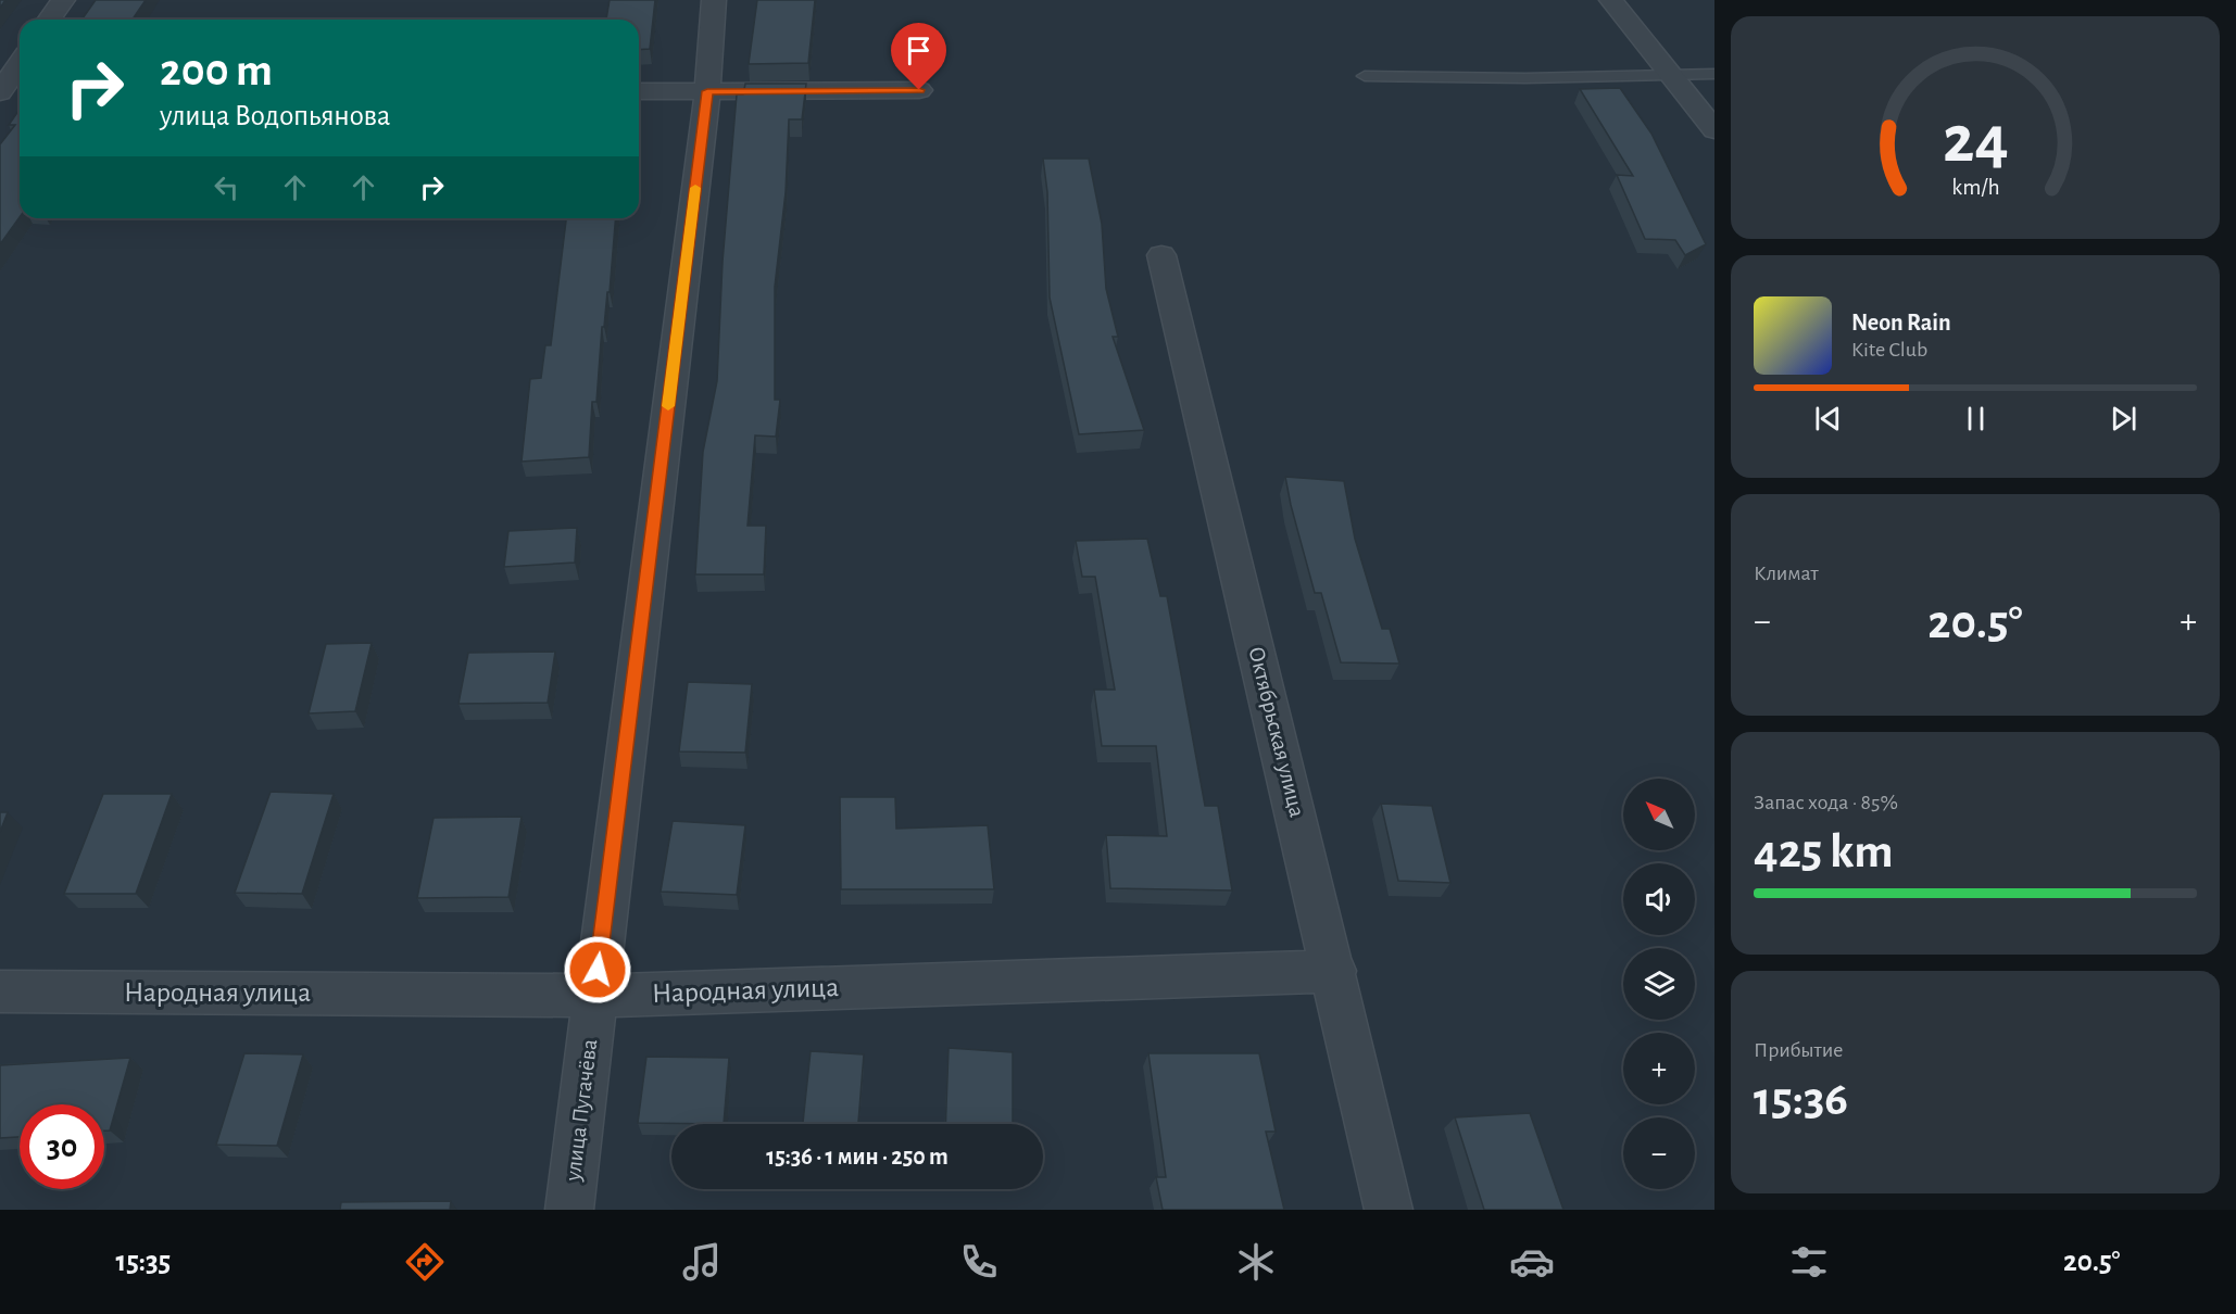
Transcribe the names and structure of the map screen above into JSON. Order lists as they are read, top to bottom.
{
  "streets": {
    "street": ["Октябрьская улица", "Народная улица", "улица Пугачёва"]
  },
  "crossings": [
    ["Октябрьская улица", "Народная улица"],
    ["Народная улица", "улица Пугачёва"]
  ],
  "north": "top left",
  "page": {
    "turn": ["200 m", "улица Водопьянова"],
    "song": ["Neon Rain", "Kite Club"],
    "tile": [
      "Климат",
      ["Запас хода · 85%", "425 km"],
      ["Прибытие", "15:36"]
    ],
    "heat": ["−", "20.5°", "+"],
    "map_buttons": ["+", "−"],
    "limit": "30",
    "trip": "15:36 · 1 мин · 250 m",
    "tabs": ["15:35", "20.5°"],
    "gauge": ["24", "km/h"]
  }
}
